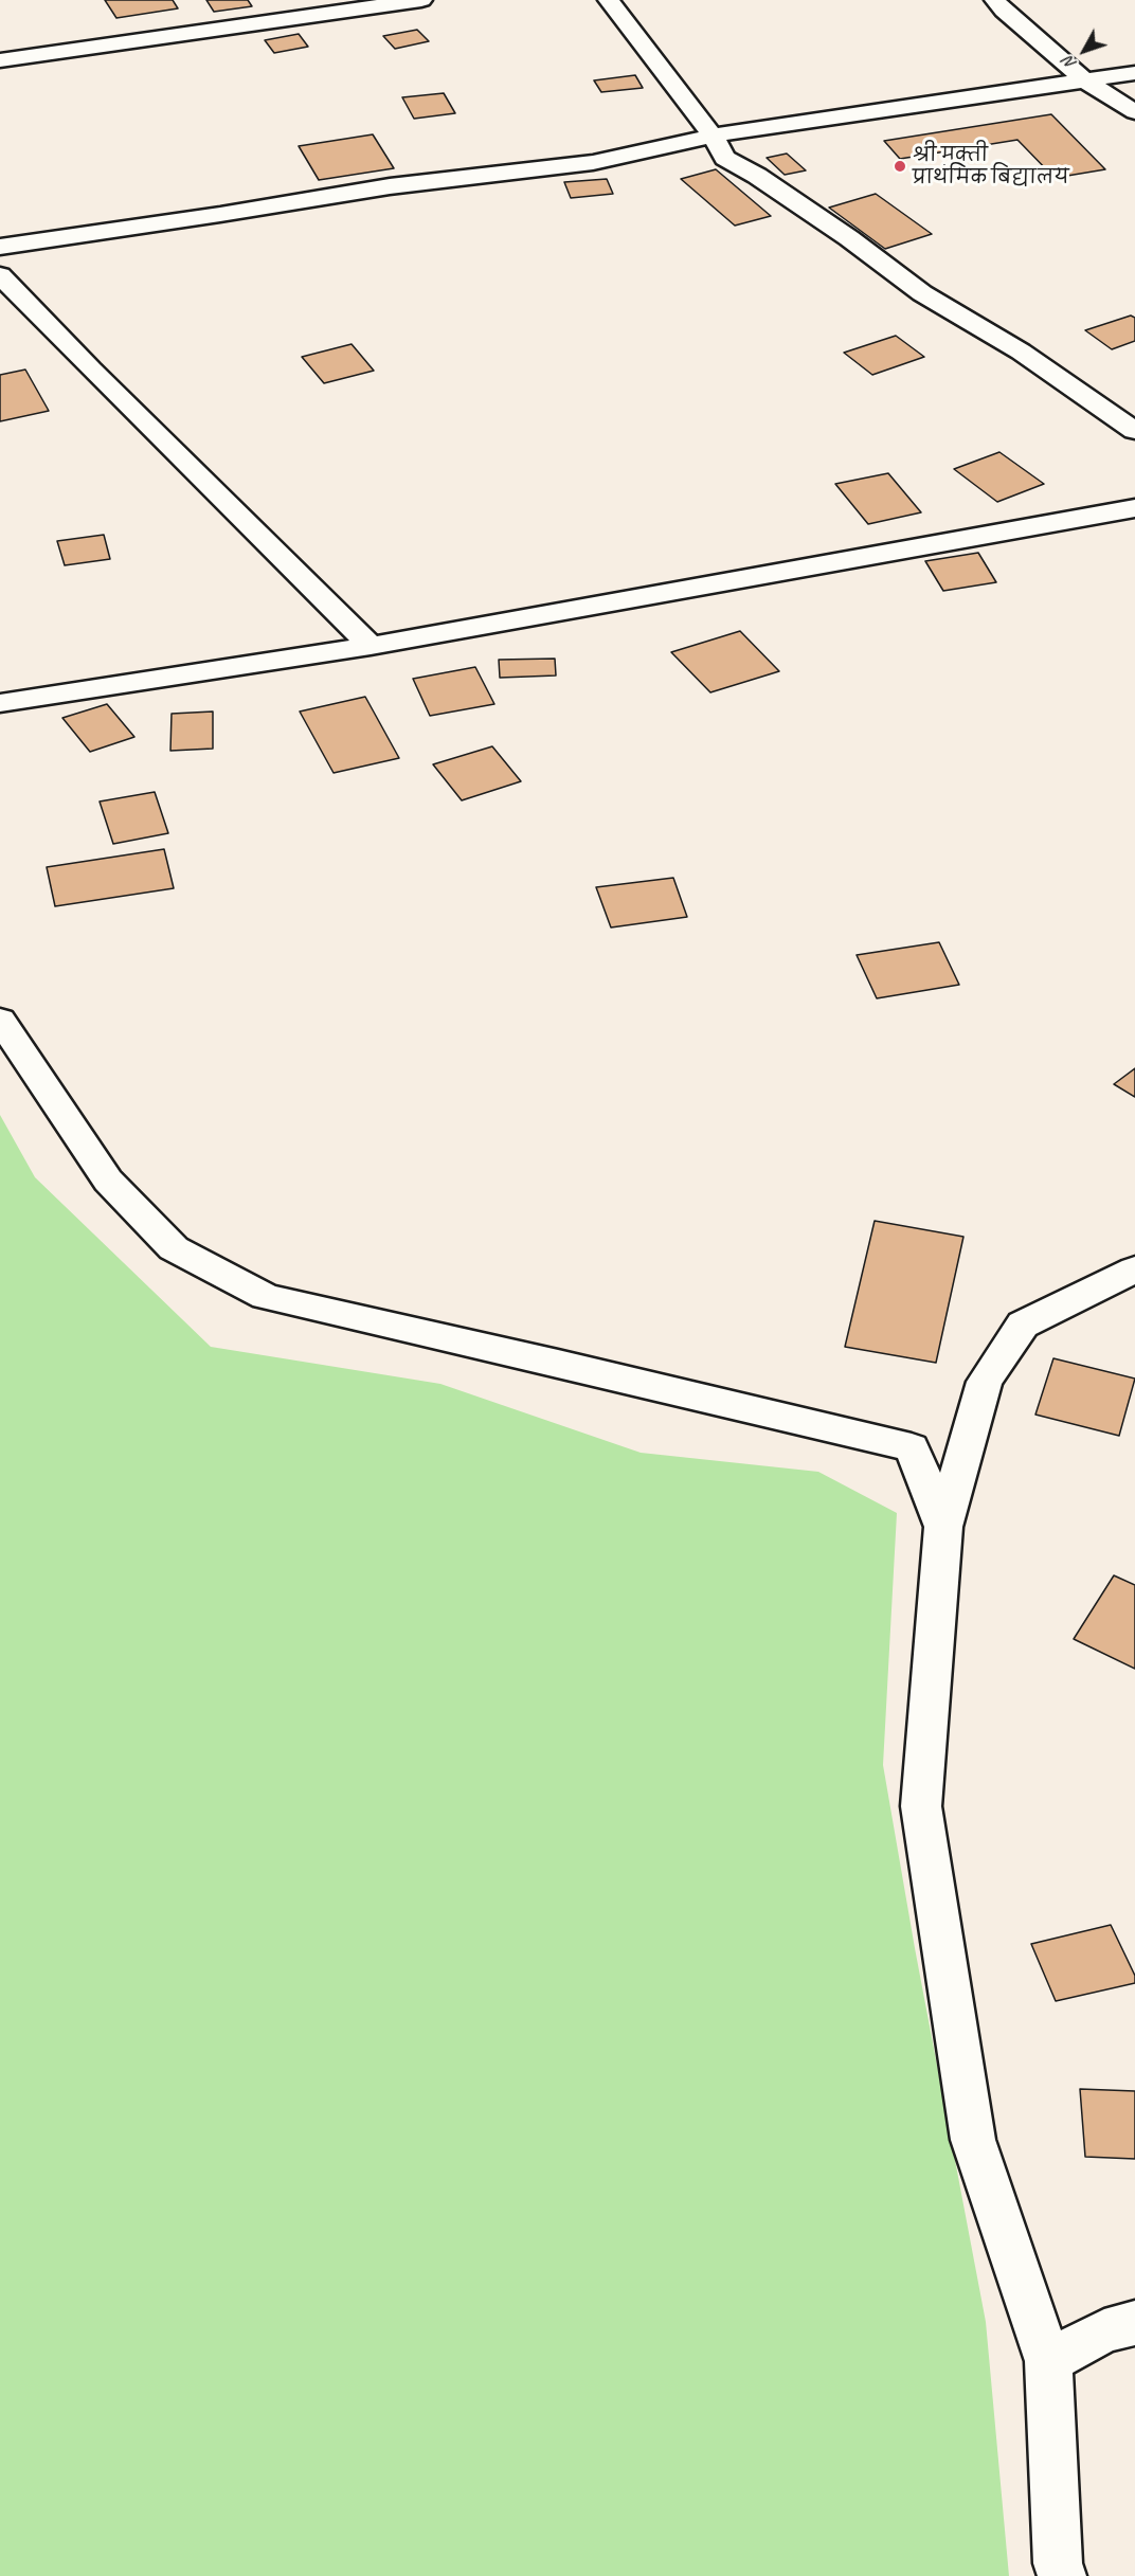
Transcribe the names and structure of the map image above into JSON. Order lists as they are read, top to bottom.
{
  "places": ["श्री मुक्ती प्राथमिक बिद्यालय"],
  "north": "bottom left"
}
